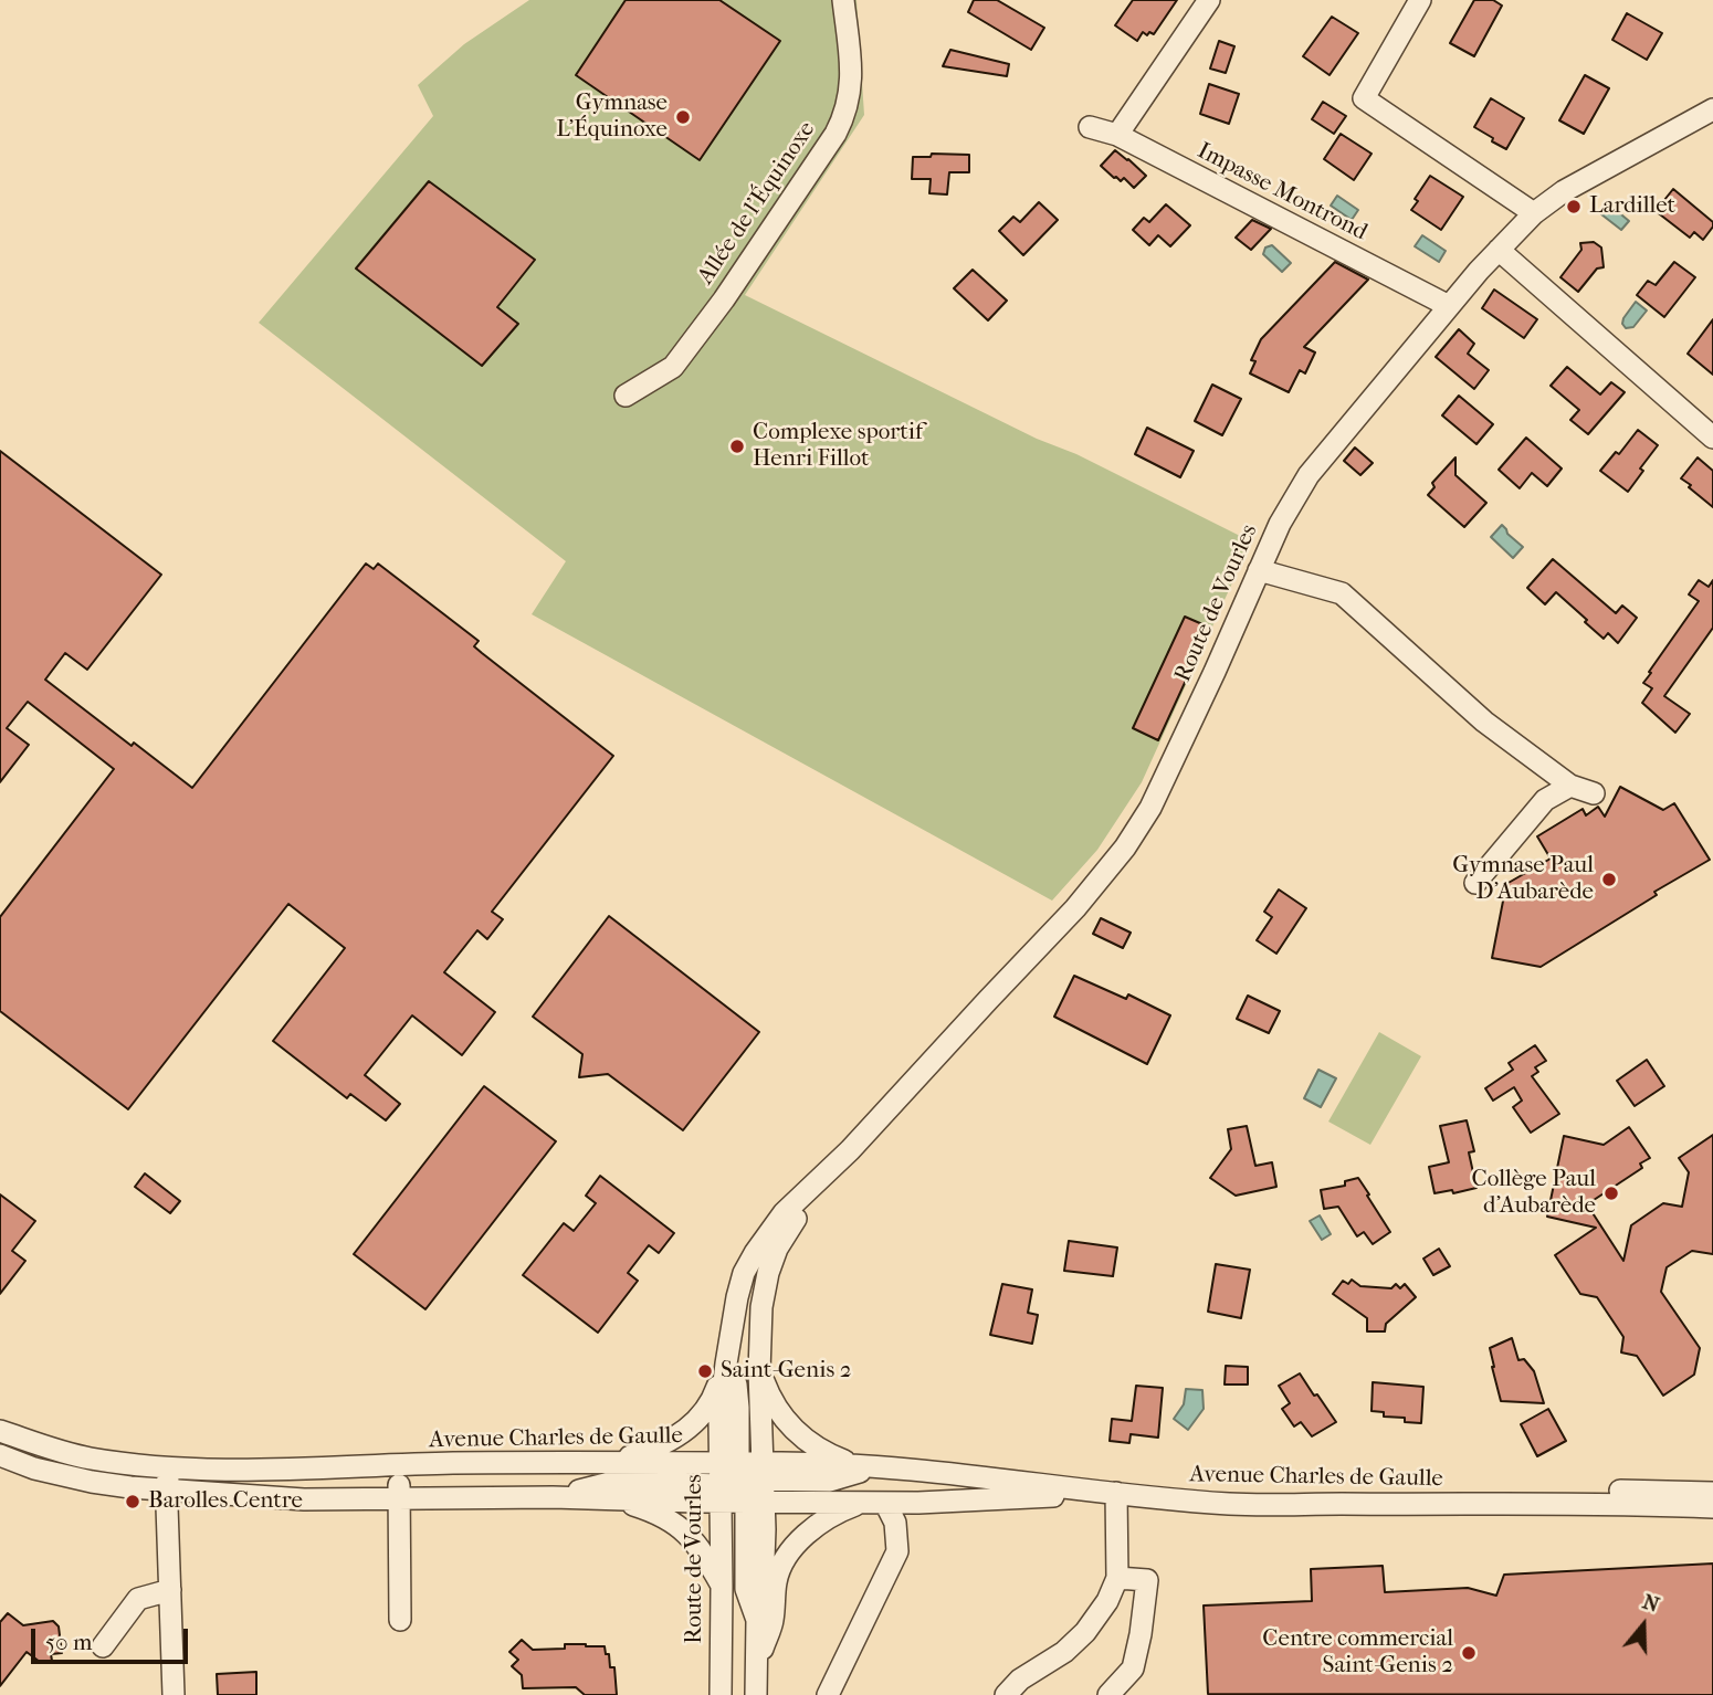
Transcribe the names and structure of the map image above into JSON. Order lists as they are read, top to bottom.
{
  "streets": {
    "street": [
      "Impasse Montrond",
      "Allée de l'Équinoxe",
      "Route de Vourles",
      "Avenue Charles de Gaulle"
    ]
  },
  "crossings": [
    ["Impasse Montrond", "Route de Vourles"],
    ["Route de Vourles", "Avenue Charles de Gaulle"]
  ],
  "places": [
    "Gymnase L'Équinoxe",
    "Lardillet",
    "Complexe sportif Henri Fillot",
    "Gymnase Paul D'Aubarède",
    "Collège Paul d'Aubarède",
    "Saint-Genis 2",
    "Barolles Centre",
    "Centre commercial Saint-Genis 2"
  ],
  "scale_bar": "50 m",
  "north": "top"
}
